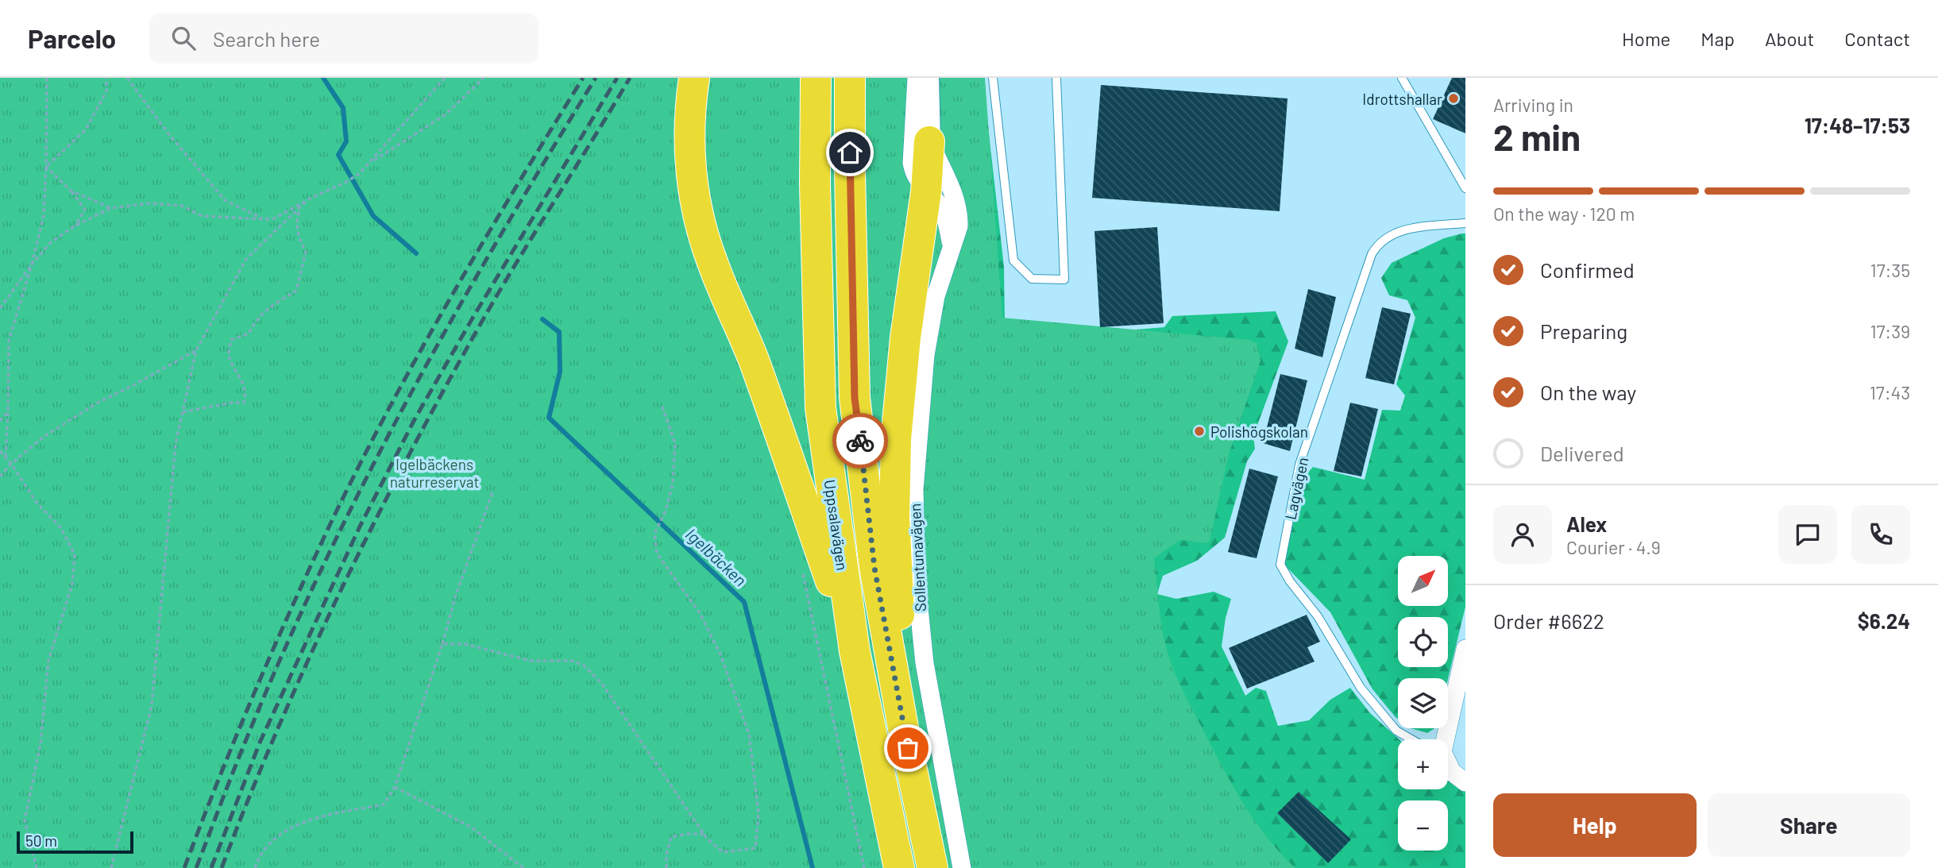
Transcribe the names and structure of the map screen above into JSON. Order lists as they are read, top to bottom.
{
  "streets": {
    "highway": ["Uppsalavägen"],
    "street": ["Sollentunavägen"],
    "lane": ["Lagvägen"]
  },
  "water": ["Igelbäcken"],
  "parks": ["Igelbäckens naturreservat"],
  "places": ["Idrottshallar", "Polishögskolan"],
  "scale_bar": "50 m",
  "north": "top right",
  "page": {
    "header": "Parcelo",
    "search": "Search here",
    "nav": [
      "Home",
      "Map",
      "About",
      "Contact"
    ],
    "heading": ["2 min", "Arriving in", "17:48–17:53"],
    "panel": [
      "Alex",
      "Courier · 4.9",
      "Order #6622",
      "$6.24"
    ],
    "bar": "On the way · 120 m",
    "list": [
      ["Confirmed", "17:35"],
      ["Preparing", "17:39"],
      ["On the way", "17:43"],
      "Delivered"
    ],
    "map_buttons": ["+", "−"],
    "buttons": ["Help", "Share"],
    "scale": "50 m"
  }
}
